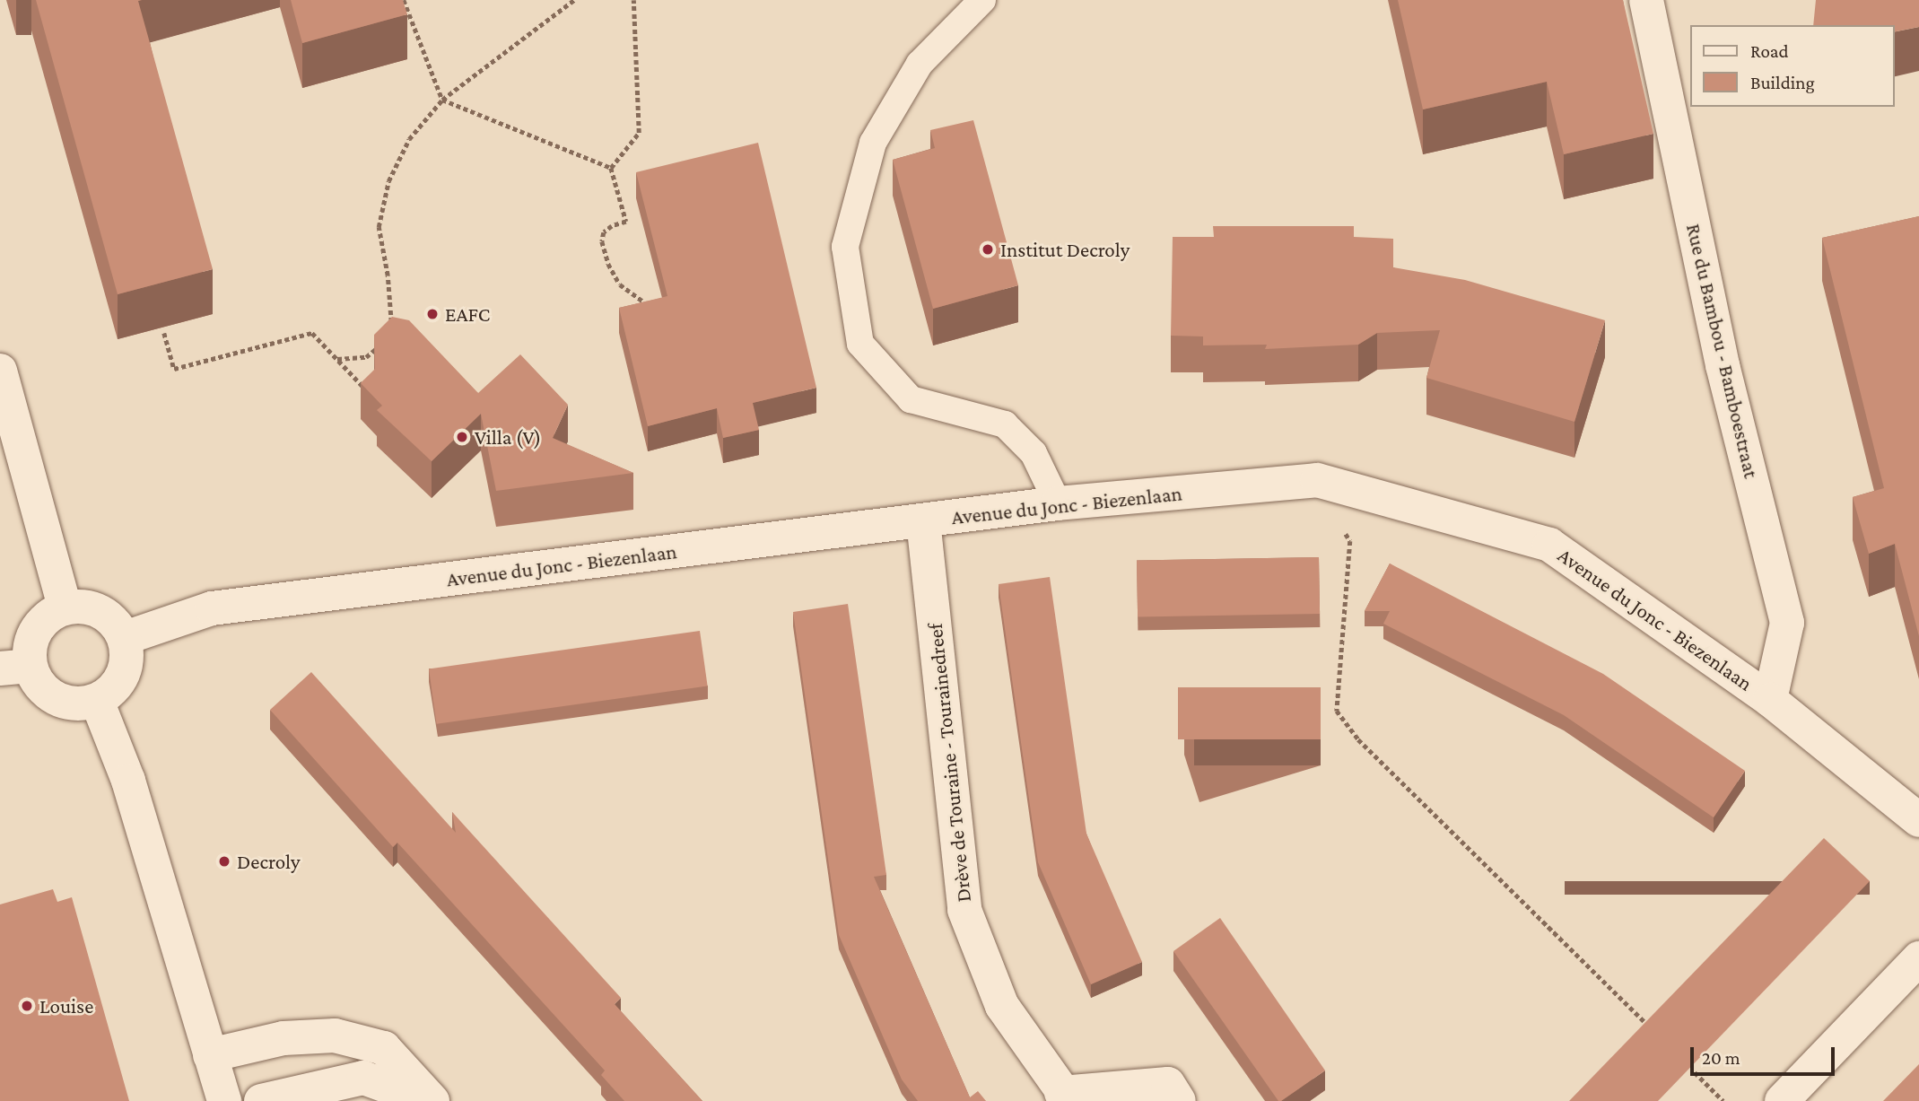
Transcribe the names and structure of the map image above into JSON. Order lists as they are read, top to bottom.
{
  "streets": {
    "street": ["Rue du Bambou - Bamboestraat", "Avenue du Jonc - Biezenlaan", "Drève de Touraine - Tourainedreef"]
  },
  "crossings": [
    ["Rue du Bambou - Bamboestraat", "Avenue du Jonc - Biezenlaan"],
    ["Avenue du Jonc - Biezenlaan", "Drève de Touraine - Tourainedreef"]
  ],
  "places": [
    "Institut Decroly",
    "EAFC",
    "Villa (V)",
    "Decroly",
    "Louise"
  ],
  "legend": ["Road", "Building"],
  "scale_bar": "20 m"
}
